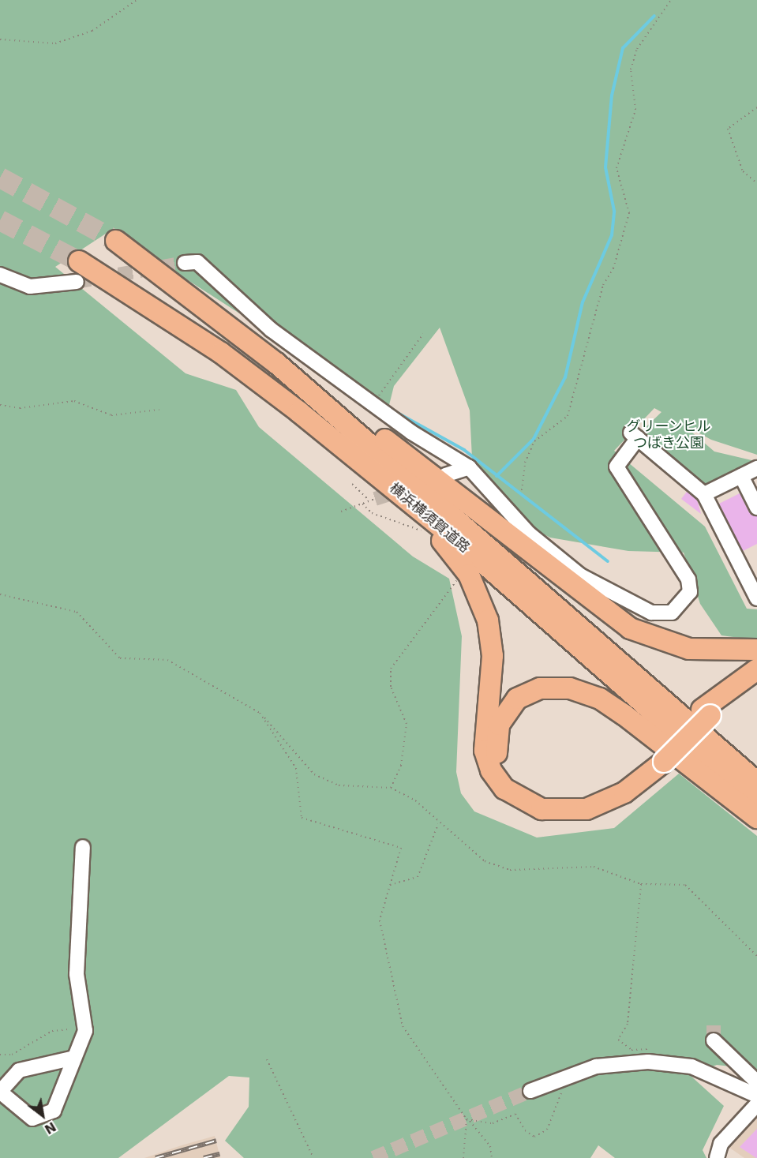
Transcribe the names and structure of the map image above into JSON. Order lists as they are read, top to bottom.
{
  "streets": {
    "highway": ["横浜横須賀道路"]
  },
  "parks": ["グリーンヒル つばき公園"],
  "north": "bottom right"
}
